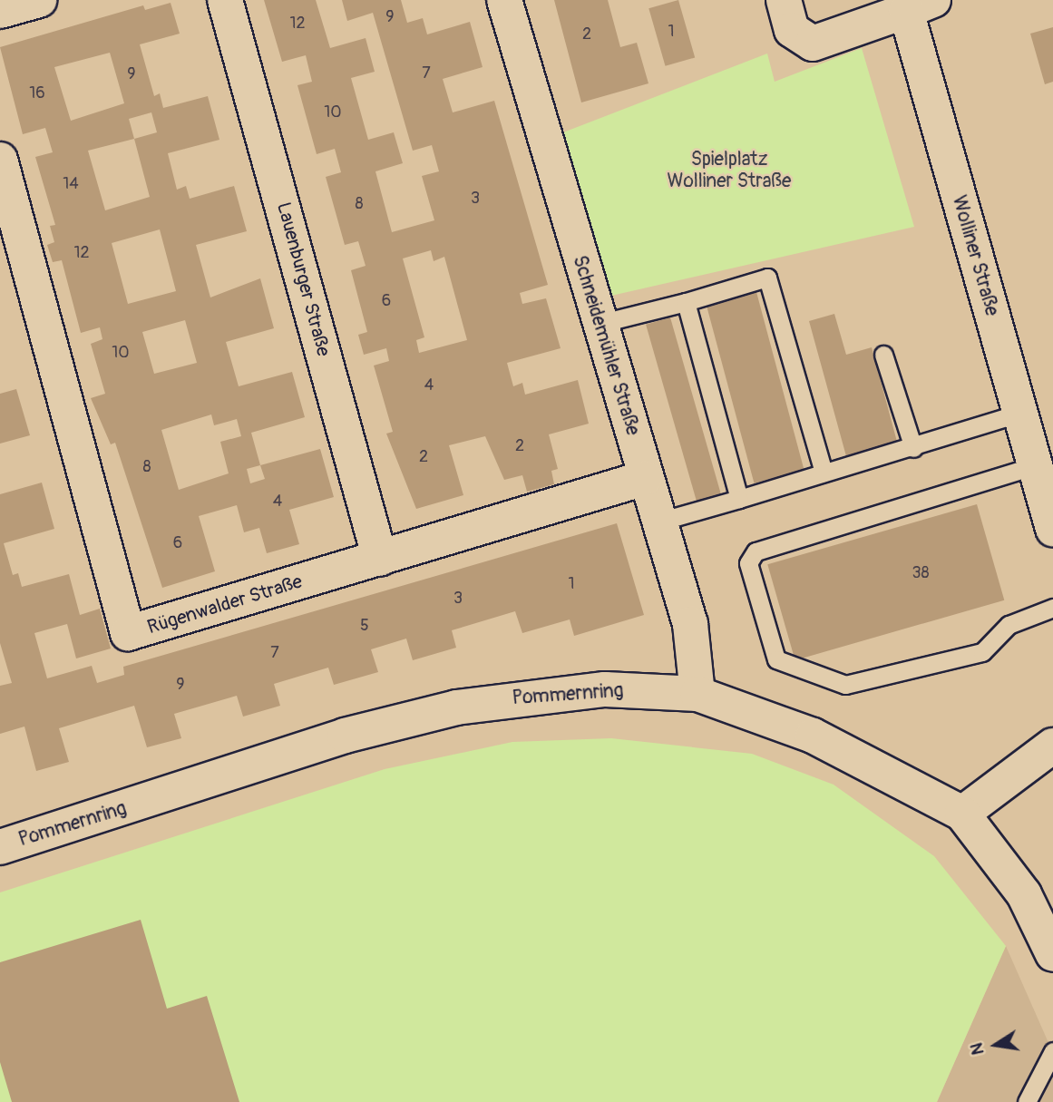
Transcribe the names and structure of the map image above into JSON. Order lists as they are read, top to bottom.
{
  "streets": {
    "street": [
      "Wolliner Straße",
      "Lauenburger Straße",
      "Schneidemühler Straße",
      "Rügenwalder Straße",
      "Pommernring"
    ]
  },
  "crossings": [
    ["Lauenburger Straße", "Rügenwalder Straße"],
    ["Schneidemühler Straße", "Rügenwalder Straße"],
    ["Schneidemühler Straße", "Pommernring"]
  ],
  "parks": ["Spielplatz Wolliner Straße"],
  "house_numbers": [
    "9",
    "12",
    "1",
    "2",
    "7",
    "9",
    "16",
    "10",
    "14",
    "3",
    "8",
    "12",
    "6",
    "10",
    "4",
    "2",
    "2",
    "8",
    "4",
    "6",
    "38",
    "1",
    "3",
    "5",
    "7",
    "9"
  ],
  "north": "left"
}
